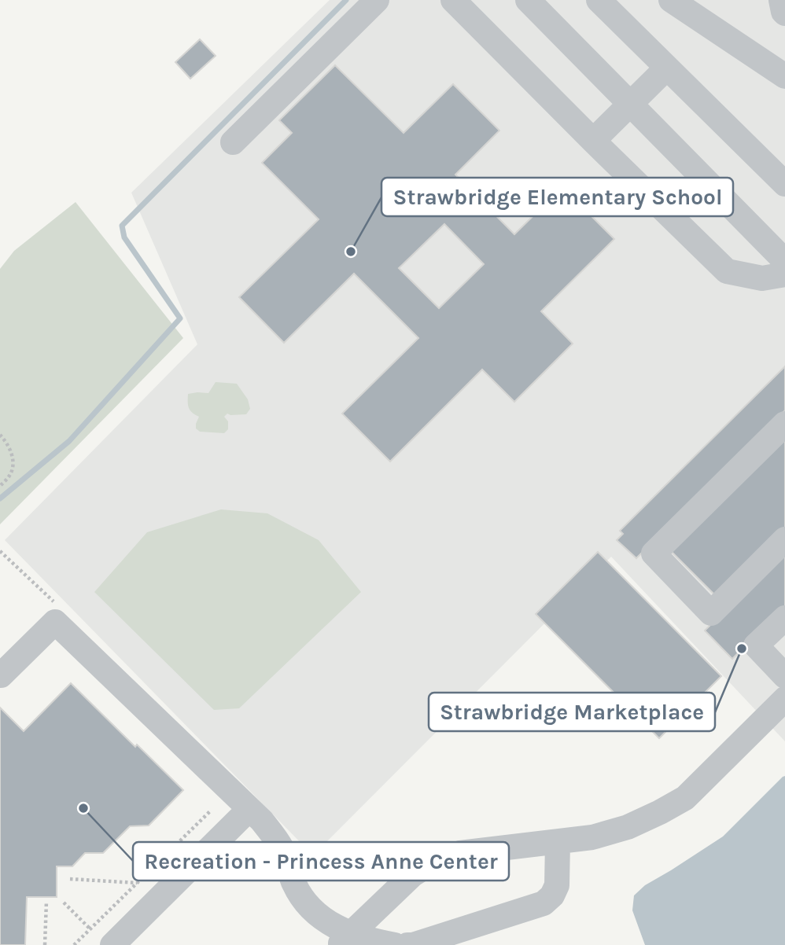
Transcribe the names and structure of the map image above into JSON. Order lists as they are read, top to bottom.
{
  "places": ["Strawbridge Elementary School", "Strawbridge Marketplace", "Recreation - Princess Anne Center"]
}
